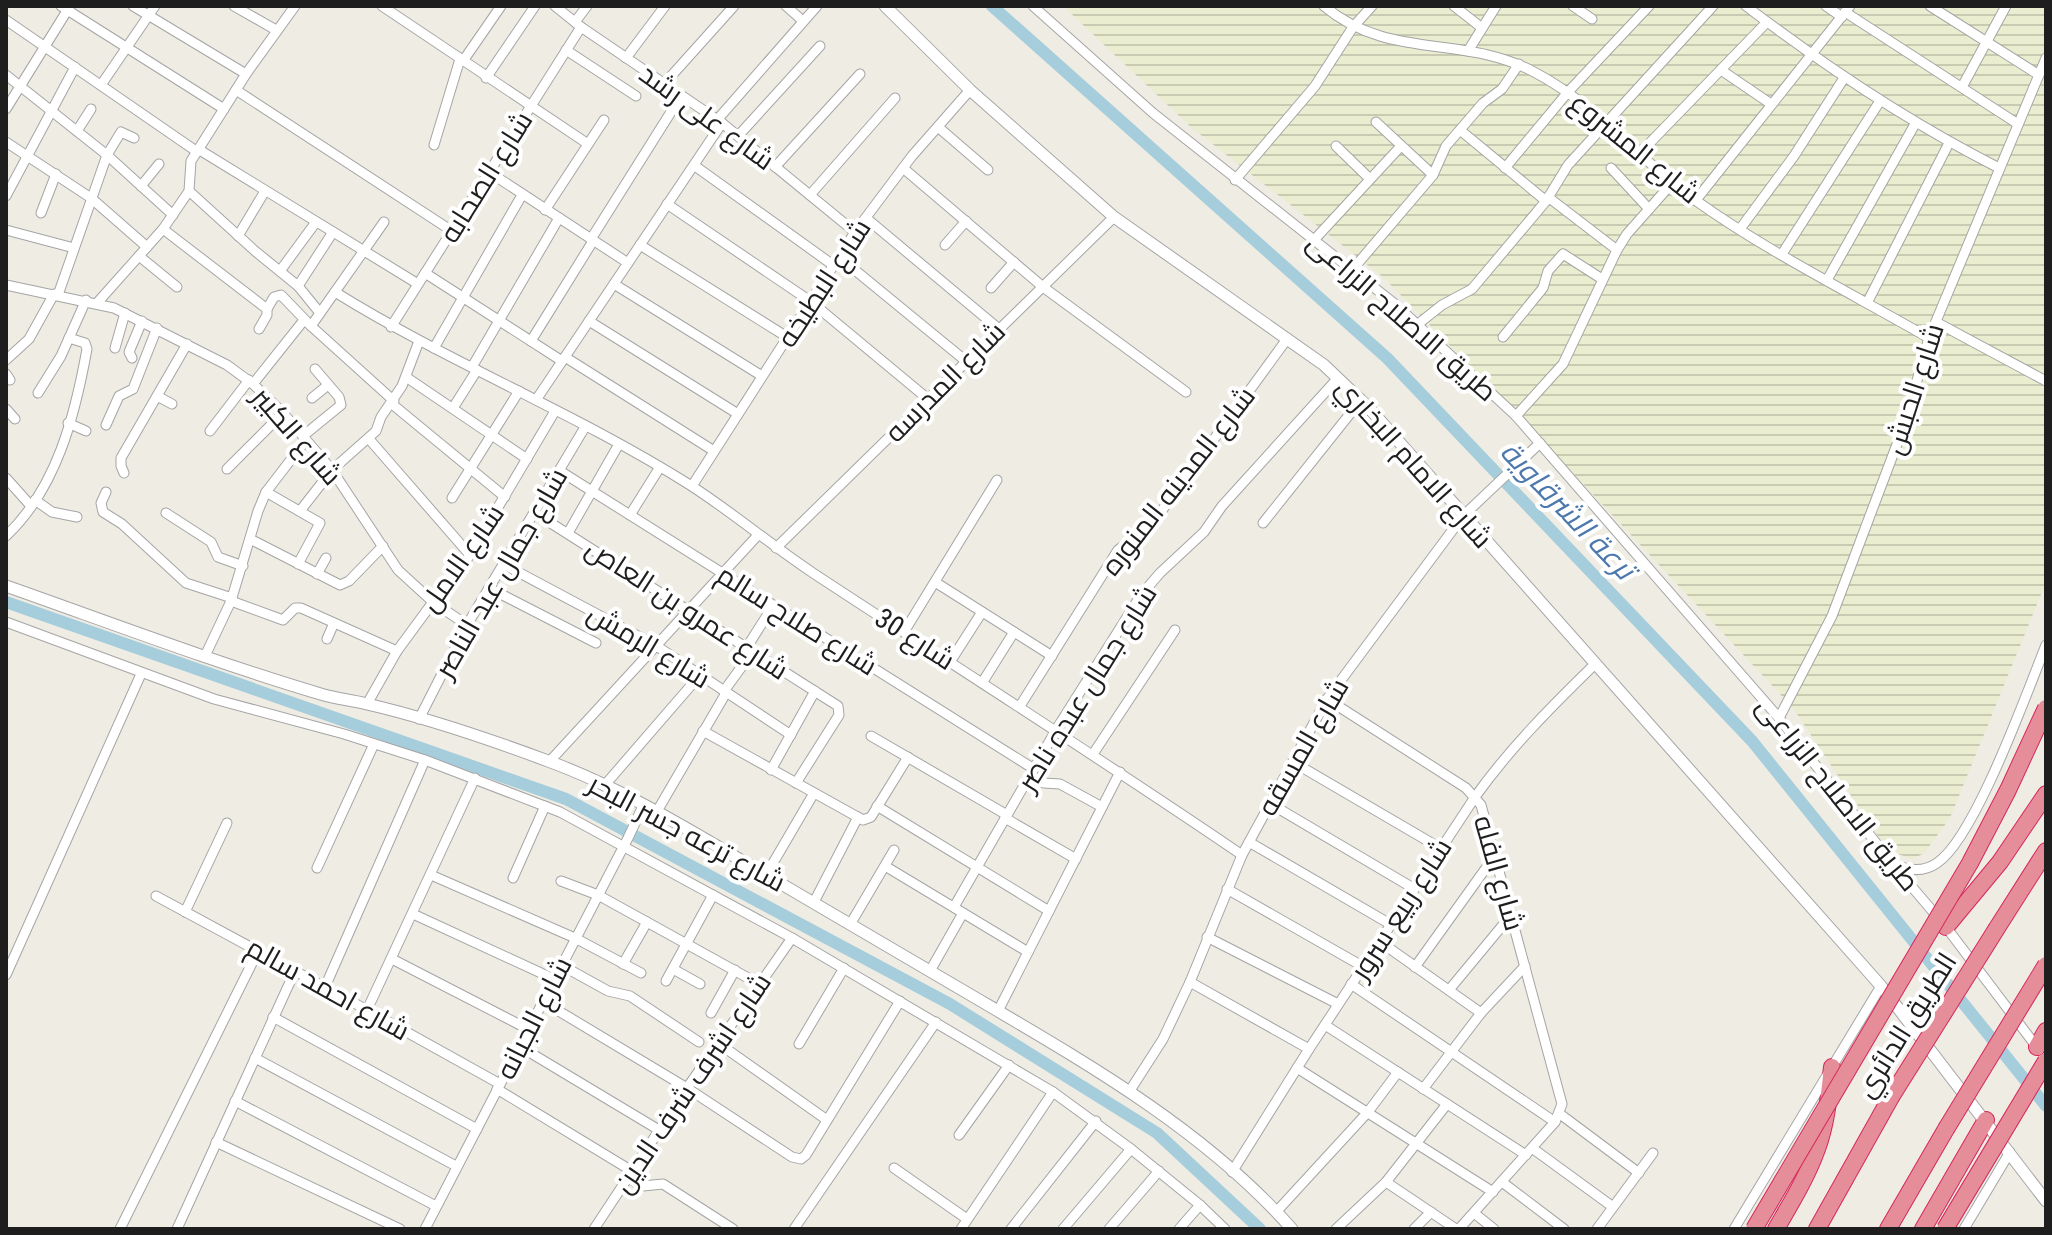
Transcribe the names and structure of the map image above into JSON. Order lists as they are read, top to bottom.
{
  "streets": {
    "highway": ["الطريق الدائري"],
    "street": [
      "شارع على رشد",
      "شارع المشروع",
      "شارع الصحابه",
      "شارع البطيخه",
      "طريق الاصلاح الزراعى",
      "شارع المدرسه",
      "شارع الحبش",
      "شارع الكبير",
      "شارع الامام البخاري",
      "شارع المدينه المنوره",
      "شارع الامل",
      "شارع جمال عبد الناصر",
      "شارع عمرو بن العاص",
      "شارع صلاح سالم",
      "شارع 30",
      "شارع الرمش",
      "شارع جمال عبده ناصر",
      "شارع المسقه",
      "شارع ترعه جسر البحر",
      "شارع الفله",
      "شارع ربيع سرور",
      "شارع احمد سالم",
      "شارع الجبانه",
      "شارع اشرف شرف الدين"
    ]
  },
  "crossings": [
    ["شارع على رشد", "شارع الصحابه"],
    ["شارع على رشد", "شارع البطيخه"],
    ["شارع المشروع", "شارع الحبش"],
    ["شارع البطيخه", "شارع الامام البخاري"],
    ["شارع البطيخه", "شارع 30"],
    ["طريق الاصلاح الزراعى", "شارع الحبش"],
    ["طريق الاصلاح الزراعى", "شارع المسقه"],
    ["شارع المدرسه", "شارع الامام البخاري"],
    ["شارع المدرسه", "شارع 30"],
    ["شارع الكبير", "شارع الامل"],
    ["شارع الكبير", "شارع جمال عبد الناصر"],
    ["شارع الامام البخاري", "شارع المدينه المنوره"],
    ["شارع الامام البخاري", "شارع جمال عبده ناصر"],
    ["شارع الامام البخاري", "شارع المسقه"],
    ["شارع الامام البخاري", "شارع ربيع سرور"],
    ["شارع المدينه المنوره", "شارع 30"],
    ["شارع الامل", "شارع ترعه جسر البحر"],
    ["شارع جمال عبد الناصر", "شارع عمرو بن العاص"],
    ["شارع جمال عبد الناصر", "شارع صلاح سالم"],
    ["شارع جمال عبد الناصر", "شارع 30"],
    ["شارع جمال عبد الناصر", "شارع الرمش"],
    ["شارع جمال عبد الناصر", "شارع ترعه جسر البحر"],
    ["شارع صلاح سالم", "شارع جمال عبده ناصر"],
    ["شارع 30", "شارع جمال عبده ناصر"],
    ["شارع 30", "شارع المسقه"],
    ["شارع المسقه", "شارع ترعه جسر البحر"],
    ["شارع المسقه", "شارع الفله"],
    ["شارع ترعه جسر البحر", "شارع ربيع سرور"],
    ["شارع ترعه جسر البحر", "شارع الجبانه"],
    ["شارع ترعه جسر البحر", "شارع اشرف شرف الدين"],
    ["شارع الفله", "شارع ربيع سرور"],
    ["شارع احمد سالم", "شارع الجبانه"],
    ["شارع احمد سالم", "شارع اشرف شرف الدين"]
  ],
  "water": ["ترعة الشرقاوية"]
}
